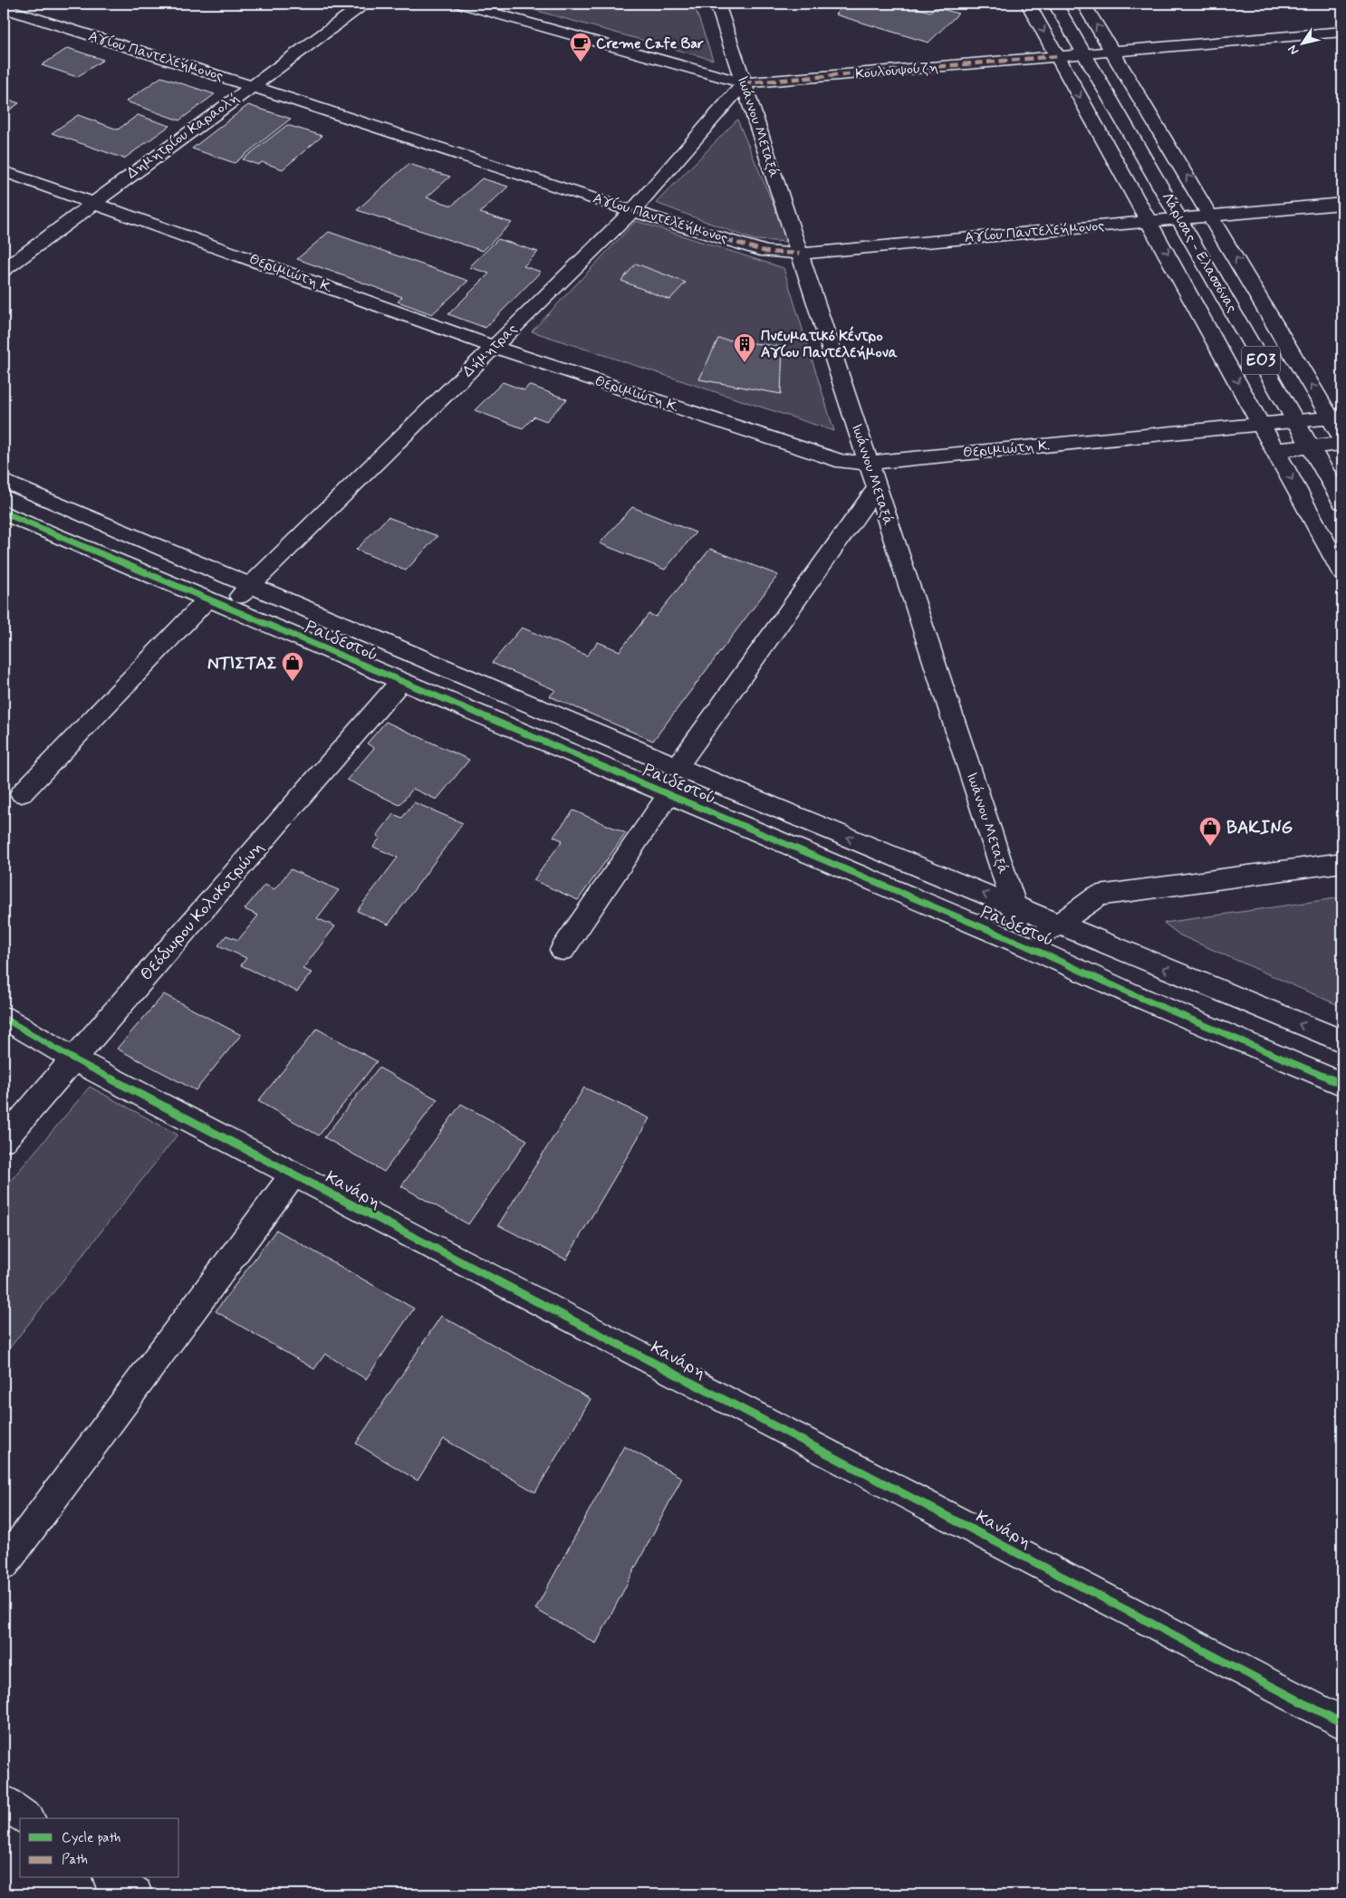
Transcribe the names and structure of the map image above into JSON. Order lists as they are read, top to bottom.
{
  "streets": {
    "main road": [
      "Αγίου Παντελεήμονος",
      "Κουλουψούζη",
      "Ιωάννου Μεταξά",
      "Δημητρίου Καραολή",
      "Λάρισας - Ελασσόνας",
      "Θεριμιώτη Κ.",
      "Δήμητρας",
      "ΕΟ3",
      "Ραιδεστού",
      "Θεόδωρου Κολοκοτρώνη",
      "Κανάρη"
    ]
  },
  "crossings": [
    ["Αγίου Παντελεήμονος", "Ιωάννου Μεταξά"],
    ["Αγίου Παντελεήμονος", "Δημητρίου Καραολή"],
    ["Αγίου Παντελεήμονος", "Λάρισας - Ελασσόνας"],
    ["Αγίου Παντελεήμονος", "Δήμητρας"],
    ["Κουλουψούζη", "Ιωάννου Μεταξά"],
    ["Κουλουψούζη", "Λάρισας - Ελασσόνας"],
    ["Κουλουψούζη", "Δήμητρας"],
    ["Ιωάννου Μεταξά", "Θεριμιώτη Κ."],
    ["Ιωάννου Μεταξά", "Δήμητρας"],
    ["Ιωάννου Μεταξά", "Ραιδεστού"],
    ["Δημητρίου Καραολή", "Θεριμιώτη Κ."],
    ["Λάρισας - Ελασσόνας", "Θεριμιώτη Κ."],
    ["Θεριμιώτη Κ.", "Δήμητρας"],
    ["Δήμητρας", "Ραιδεστού"],
    ["Ραιδεστού", "Θεόδωρου Κολοκοτρώνη"],
    ["Θεόδωρου Κολοκοτρώνη", "Κανάρη"]
  ],
  "places": {
    "cafe": ["Creme Cafe Bar"],
    "building": ["Πνευματικό Κέντρο Αγίου Παντελεήμονα"],
    "shop": ["ΝΤΙΣΤΑΣ", "BAKING"]
  },
  "legend": ["Cycle path", "Path"],
  "north": "bottom left"
}
